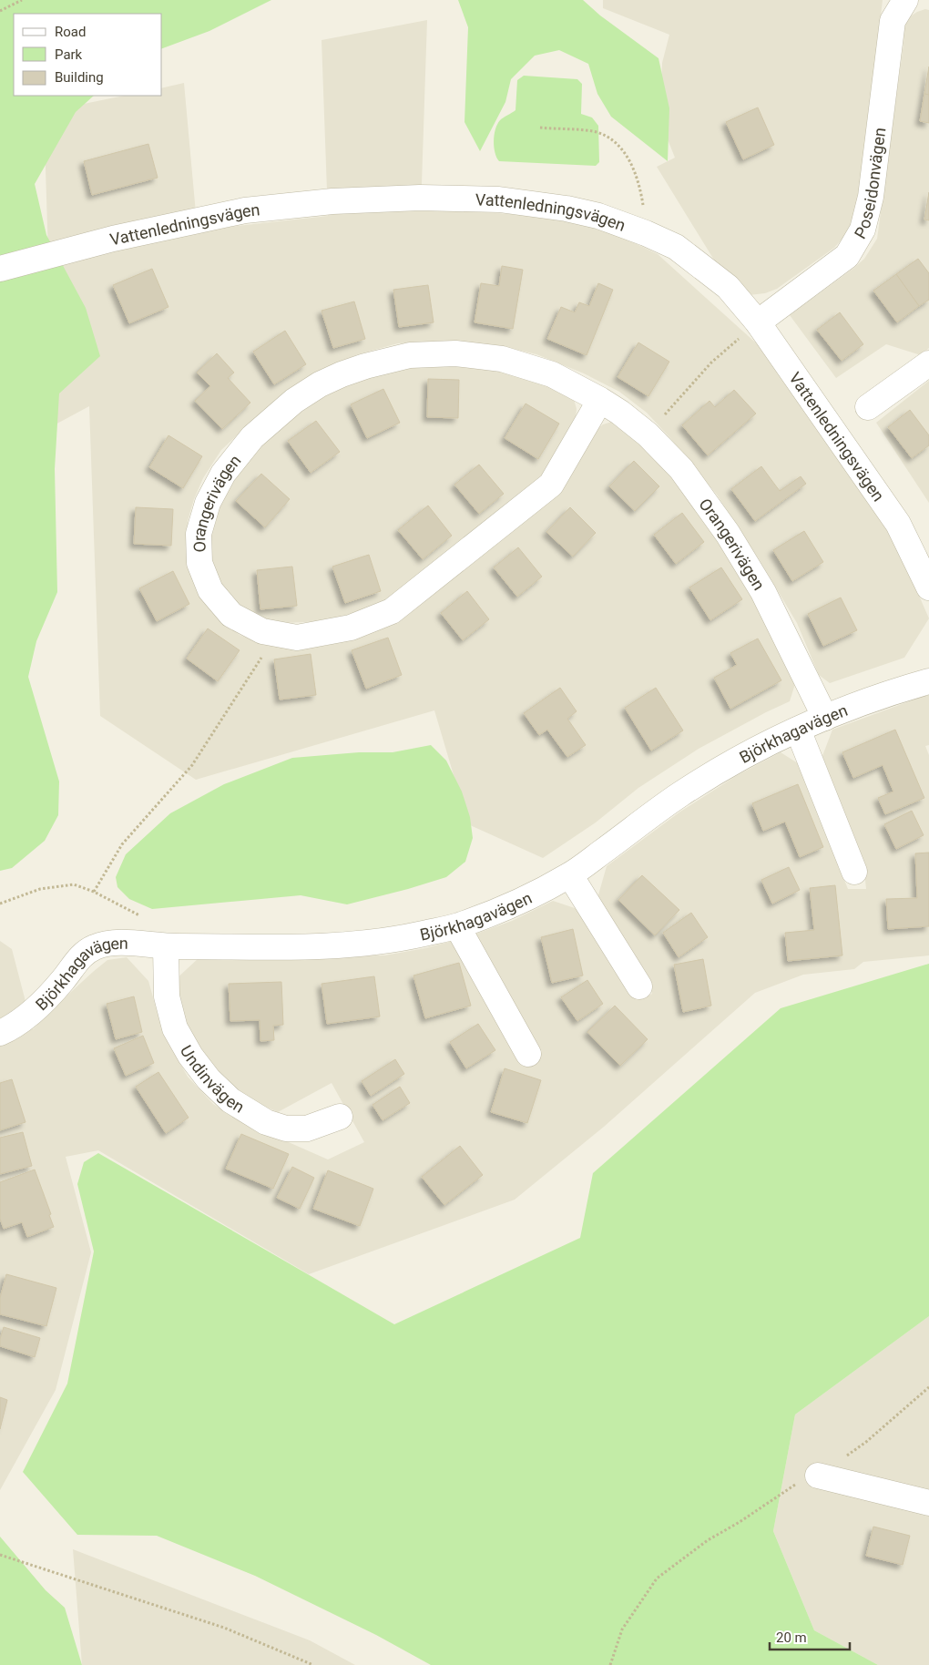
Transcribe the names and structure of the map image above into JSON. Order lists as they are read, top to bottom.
{
  "streets": {
    "street": [
      "Poseidonvägen",
      "Vattenledningsvägen",
      "Orangerivägen",
      "Björkhagavägen",
      "Undinvägen"
    ]
  },
  "crossings": [
    ["Poseidonvägen", "Vattenledningsvägen"],
    ["Orangerivägen", "Björkhagavägen"],
    ["Björkhagavägen", "Undinvägen"]
  ],
  "legend": ["Road", "Park", "Building"],
  "scale_bar": "20 m"
}
